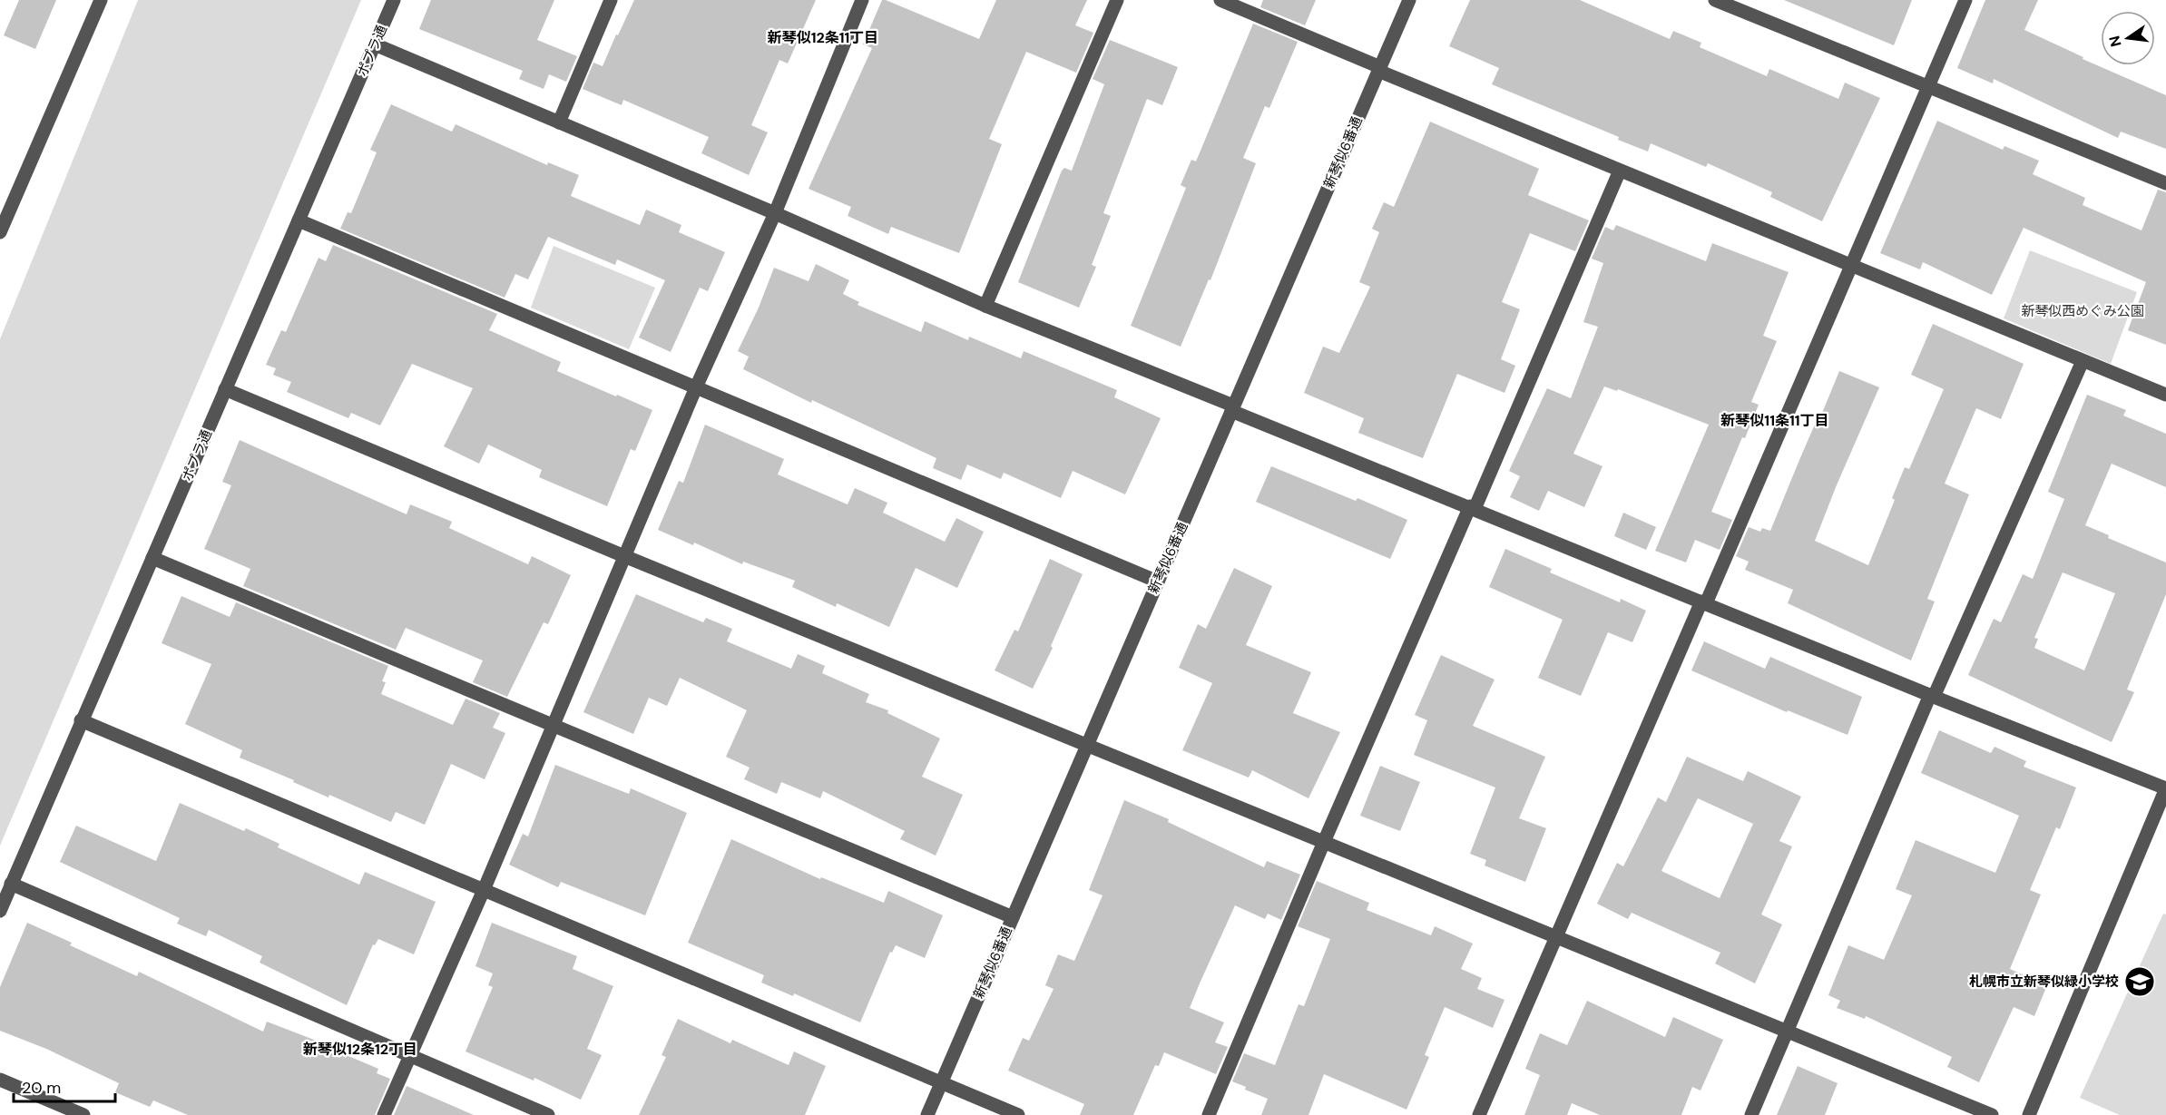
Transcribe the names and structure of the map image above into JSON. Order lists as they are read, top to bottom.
{
  "streets": {
    "street": ["ポプラ通", "新琴似6番通"]
  },
  "districts": ["新琴似12条11丁目", "新琴似11条11丁目", "新琴似12条12丁目"],
  "parks": ["新琴似西めぐみ公園"],
  "places": {
    "school or university": ["札幌市立新琴似緑小学校"]
  },
  "scale_bar": "20 m",
  "north": "left"
}
